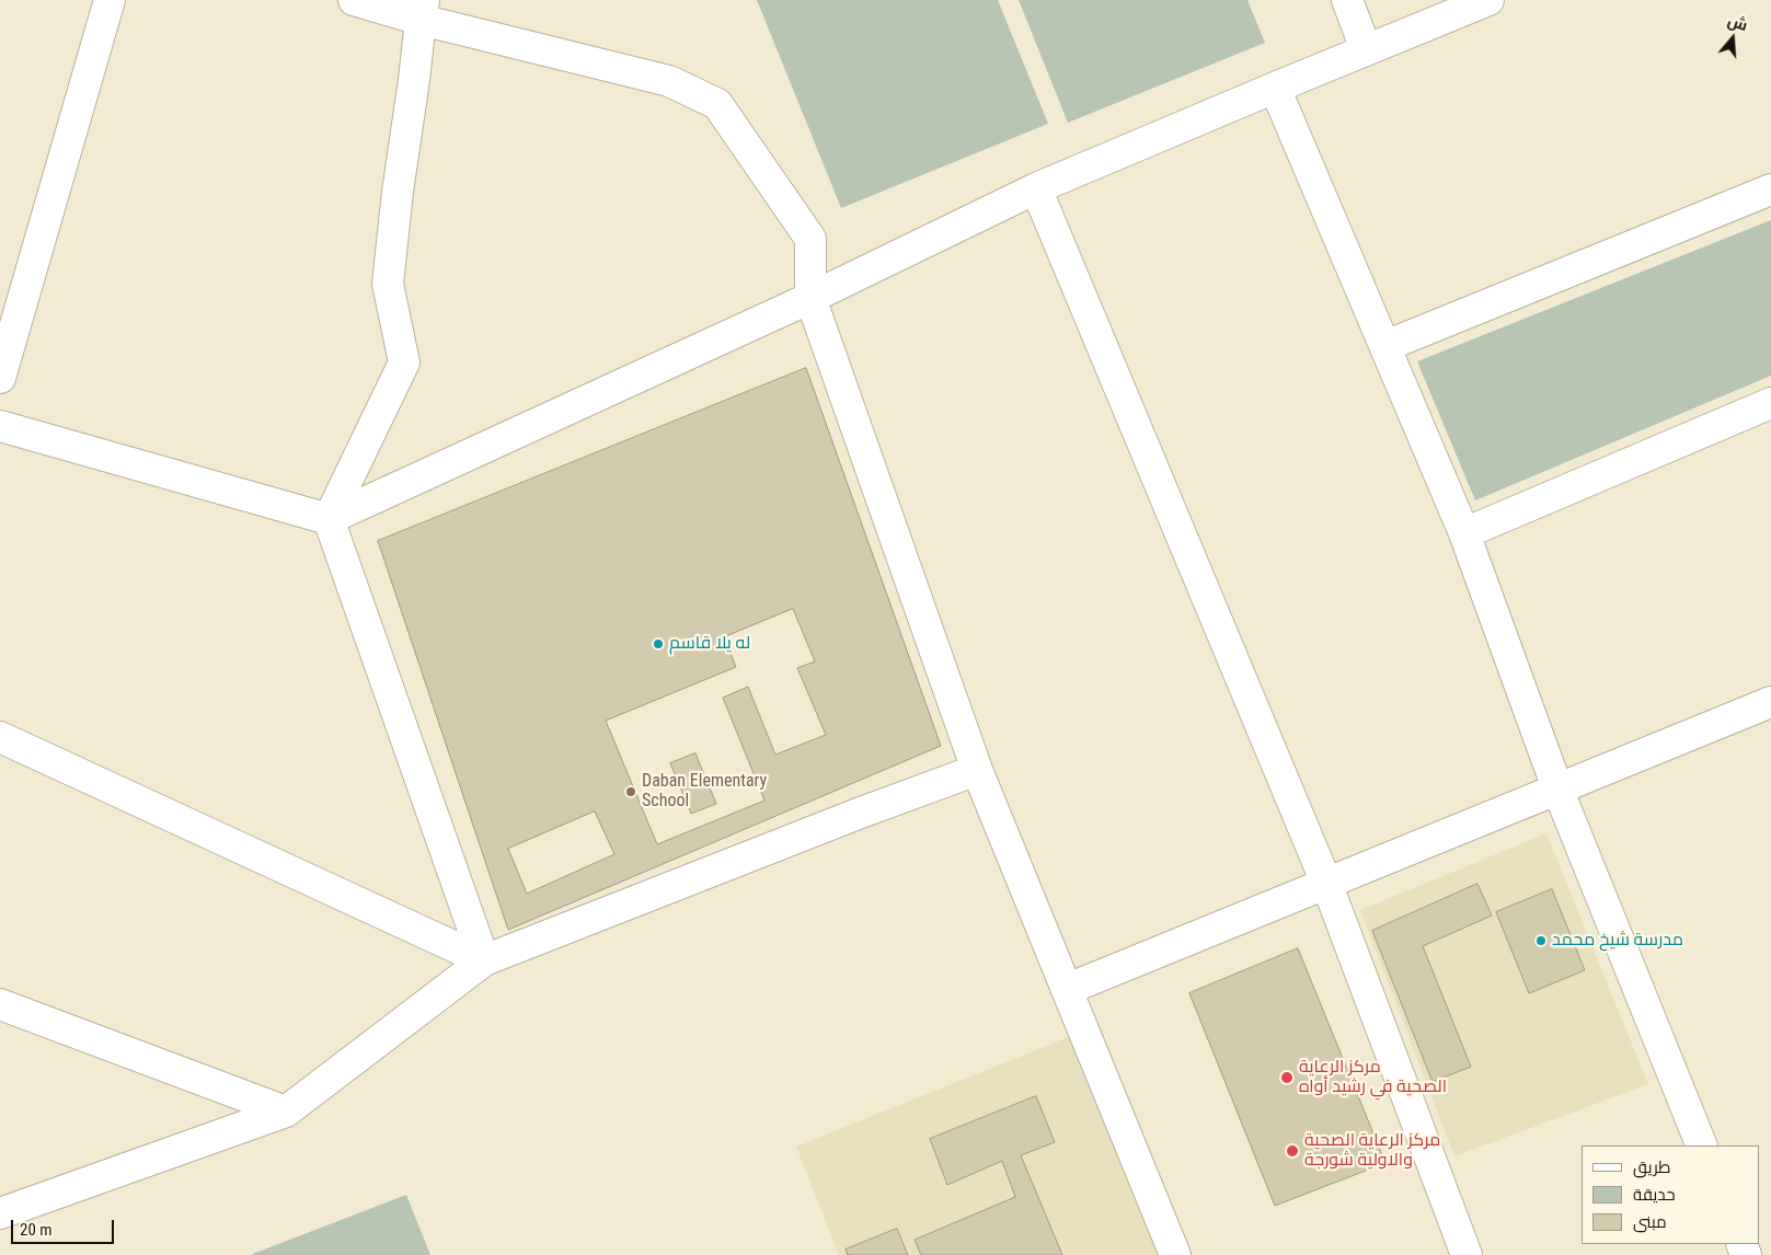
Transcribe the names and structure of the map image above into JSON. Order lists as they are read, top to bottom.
{
  "places": [
    "له يلا قاسم",
    "Daban Elementary School",
    "مدرسة شيخ محمد",
    "مركز الرعاية الصحية في رشيد أواه",
    "مركز الرعاية الصحية والاولية شورجة"
  ],
  "legend": ["طريق", "حديقة", "مبنى"],
  "scale_bar": "20 m",
  "north": "top"
}
